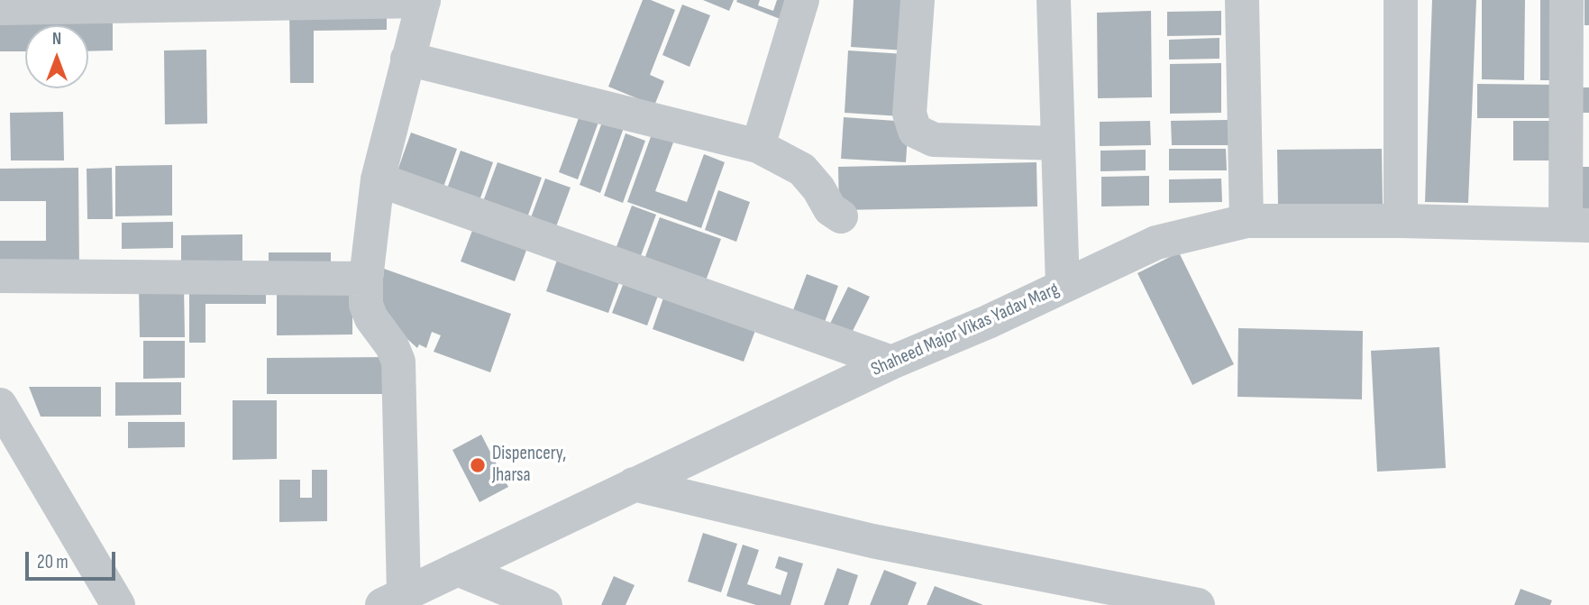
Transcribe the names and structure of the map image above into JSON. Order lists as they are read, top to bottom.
{
  "streets": {
    "street": ["Shaheed Major Vikas Yadav Marg"]
  },
  "places": ["Dispencery, Jharsa"],
  "scale_bar": "20 m",
  "north": "top"
}
